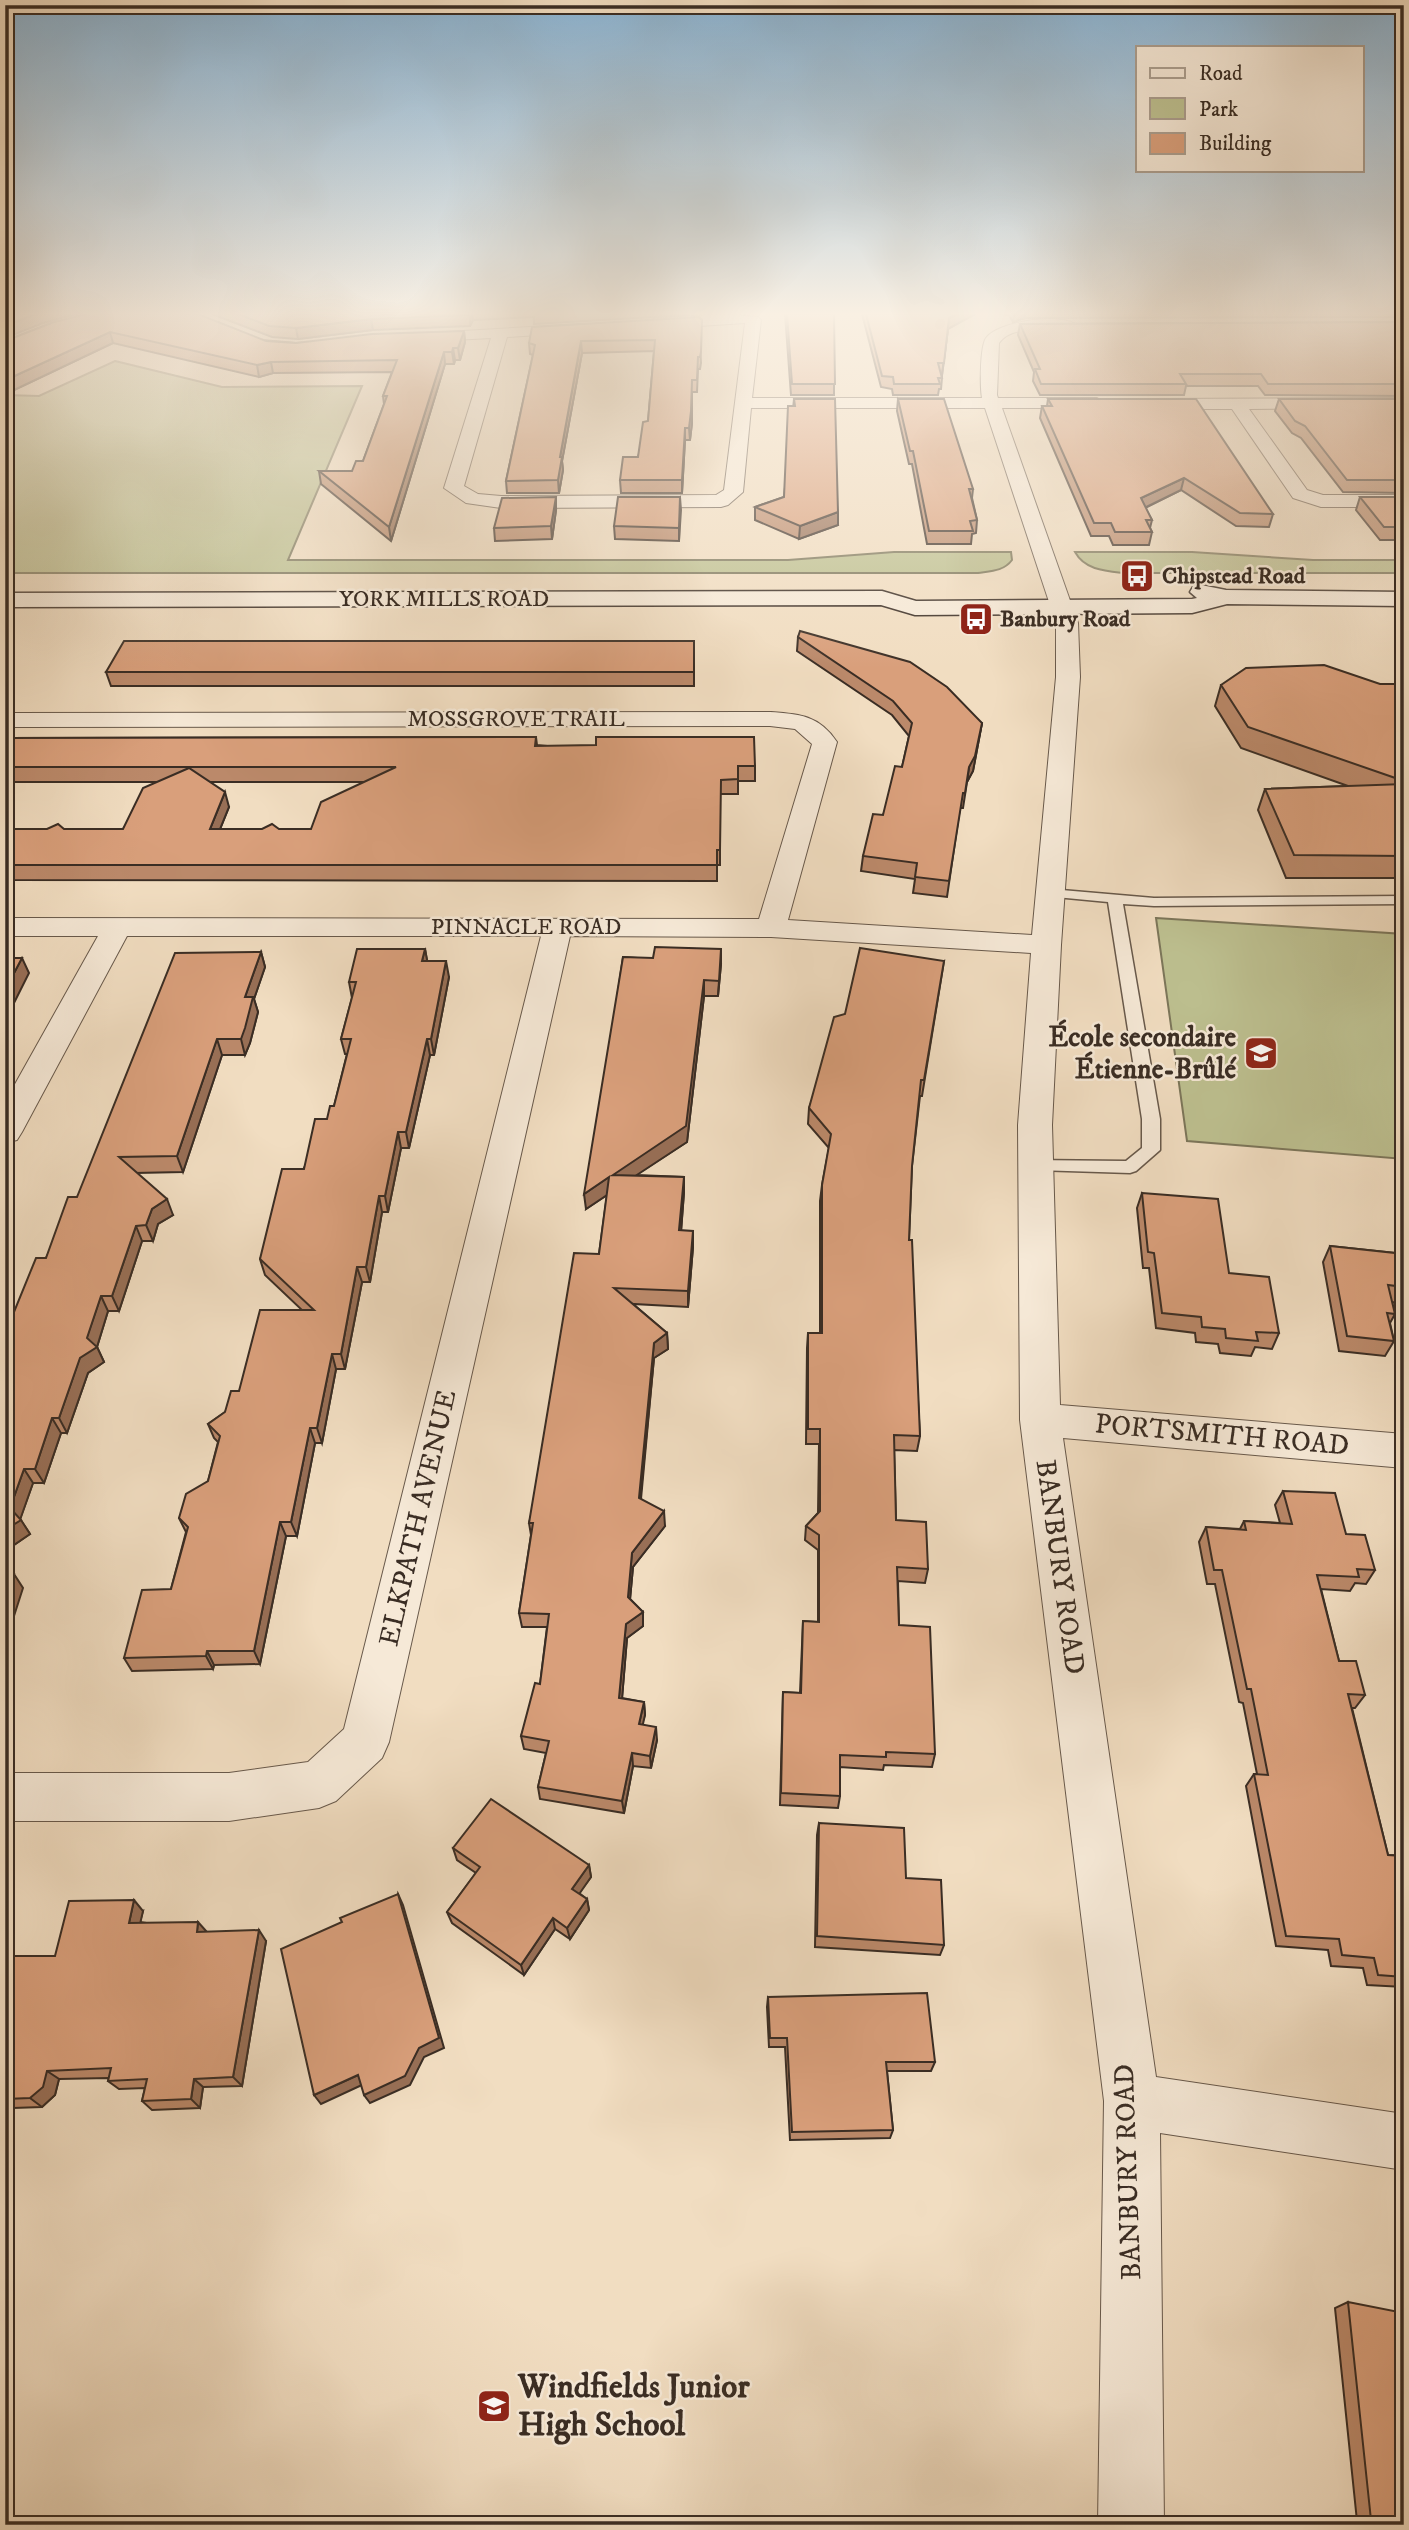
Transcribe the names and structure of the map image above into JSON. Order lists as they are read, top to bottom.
{
  "streets": {
    "main road": ["YORK MILLS ROAD"],
    "street": [
      "MOSSGROVE TRAIL",
      "PINNACLE ROAD",
      "PORTSMITH ROAD",
      "ELKPATH AVENUE",
      "BANBURY ROAD"
    ]
  },
  "crossings": [
    ["YORK MILLS ROAD", "BANBURY ROAD"],
    ["MOSSGROVE TRAIL", "PINNACLE ROAD"],
    ["PINNACLE ROAD", "ELKPATH AVENUE"],
    ["PINNACLE ROAD", "BANBURY ROAD"],
    ["PORTSMITH ROAD", "BANBURY ROAD"]
  ],
  "places": {
    "bus stop": ["Chipstead Road", "Banbury Road"],
    "school or university": ["École secondaire Étienne-Brûlé", "Windfields Junior High School"]
  },
  "legend": ["Road", "Park", "Building"]
}
